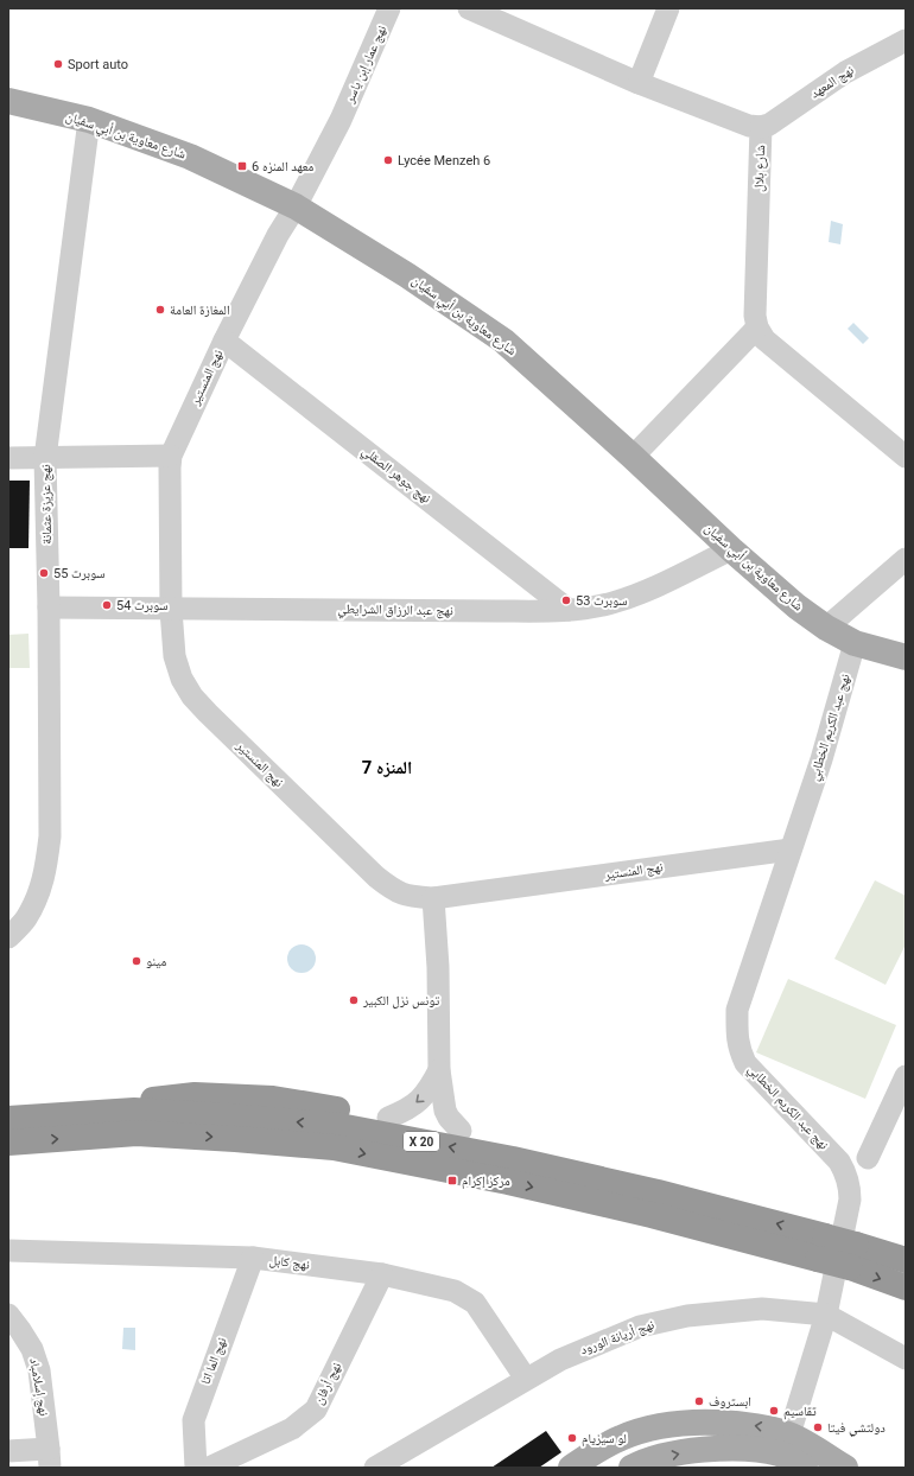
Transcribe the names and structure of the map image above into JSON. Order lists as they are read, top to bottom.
{
  "streets": {
    "highway": ["X 20"],
    "main road": ["شارع معاوية بن أبي سفيان"],
    "street": [
      "نهج عمار إبن ياسر",
      "نهج المعهد",
      "شارع بلال",
      "نهج المنستير",
      "نهج جوهر الصقلي",
      "نهج عزيزة عثمانة",
      "نهج عبد الرزاق الشرايطي",
      "نهج عبد الكريم الخطابي",
      "نهج كابل",
      "نهج أريانة الورود",
      "نهج الما اتا",
      "نهج أرفان",
      "نهج إسلامباد"
    ]
  },
  "crossings": [
    ["نهج عمار إبن ياسر", "شارع معاوية بن أبي سفيان"],
    ["نهج عمار إبن ياسر", "نهج المنستير"],
    ["نهج المعهد", "شارع بلال"],
    ["شارع معاوية بن أبي سفيان", "نهج المنستير"],
    ["شارع معاوية بن أبي سفيان", "نهج عزيزة عثمانة"],
    ["شارع معاوية بن أبي سفيان", "نهج عبد الرزاق الشرايطي"],
    ["شارع معاوية بن أبي سفيان", "نهج عبد الكريم الخطابي"],
    ["نهج المنستير", "نهج جوهر الصقلي"],
    ["نهج المنستير", "نهج عبد الرزاق الشرايطي"],
    ["نهج المنستير", "نهج عبد الكريم الخطابي"],
    ["نهج جوهر الصقلي", "نهج عبد الرزاق الشرايطي"],
    ["نهج عزيزة عثمانة", "نهج عبد الرزاق الشرايطي"],
    ["نهج عبد الكريم الخطابي", "نهج أريانة الورود"],
    ["نهج كابل", "نهج أريانة الورود"],
    ["نهج كابل", "نهج الما اتا"],
    ["نهج كابل", "نهج أرفان"]
  ],
  "districts": ["المنزه 7"],
  "places": {
    "other": [
      "Sport auto",
      "Lycée Menzeh 6",
      "المغازة العامة",
      "سوبرت 55",
      "سوبرت 53",
      "سوبرت 54",
      "مينو",
      "تونس نزل الكبير",
      "ابستروف",
      "تقاسيم",
      "دولتشي فيتا",
      "لو سيزيام"
    ],
    "transit": ["معهد المنزه 6", "مركز إكرام"]
  }
}
